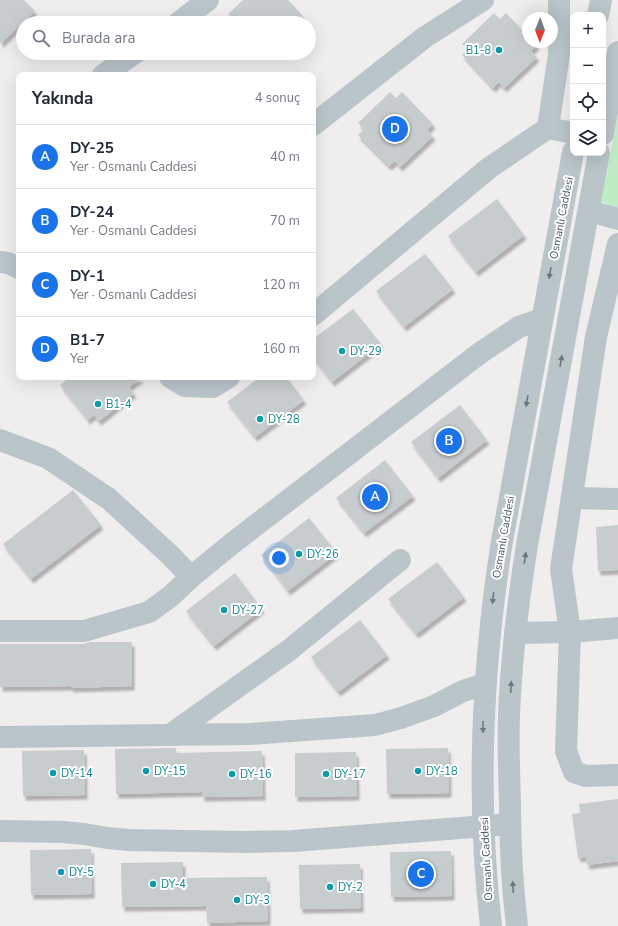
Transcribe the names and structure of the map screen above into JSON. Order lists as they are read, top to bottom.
{
  "streets": {
    "street": ["Osmanlı Caddesi"]
  },
  "places": [
    "B1-8",
    "DY-29",
    "B1-4",
    "DY-28",
    "DY-26",
    "DY-27",
    "DY-15",
    "DY-18",
    "DY-14",
    "DY-16",
    "DY-17",
    "DY-5",
    "DY-4",
    "DY-2",
    "DY-3"
  ],
  "north": "bottom",
  "page": {
    "map_buttons": ["+", "−"],
    "search": "Burada ara",
    "heading": ["Yakında", "4 sonuç"],
    "pins": [
      "D",
      "B",
      "A",
      "C"
    ],
    "list": [
      {
        "mark": "A",
        "name": "DY-25",
        "note": "Yer · Osmanlı Caddesi",
        "value": "40 m"
      },
      {
        "mark": "B",
        "name": "DY-24",
        "note": "Yer · Osmanlı Caddesi",
        "value": "70 m"
      },
      {
        "mark": "C",
        "name": "DY-1",
        "note": "Yer · Osmanlı Caddesi",
        "value": "120 m"
      },
      {
        "mark": "D",
        "name": "B1-7",
        "note": "Yer",
        "value": "160 m"
      }
    ]
  }
}
